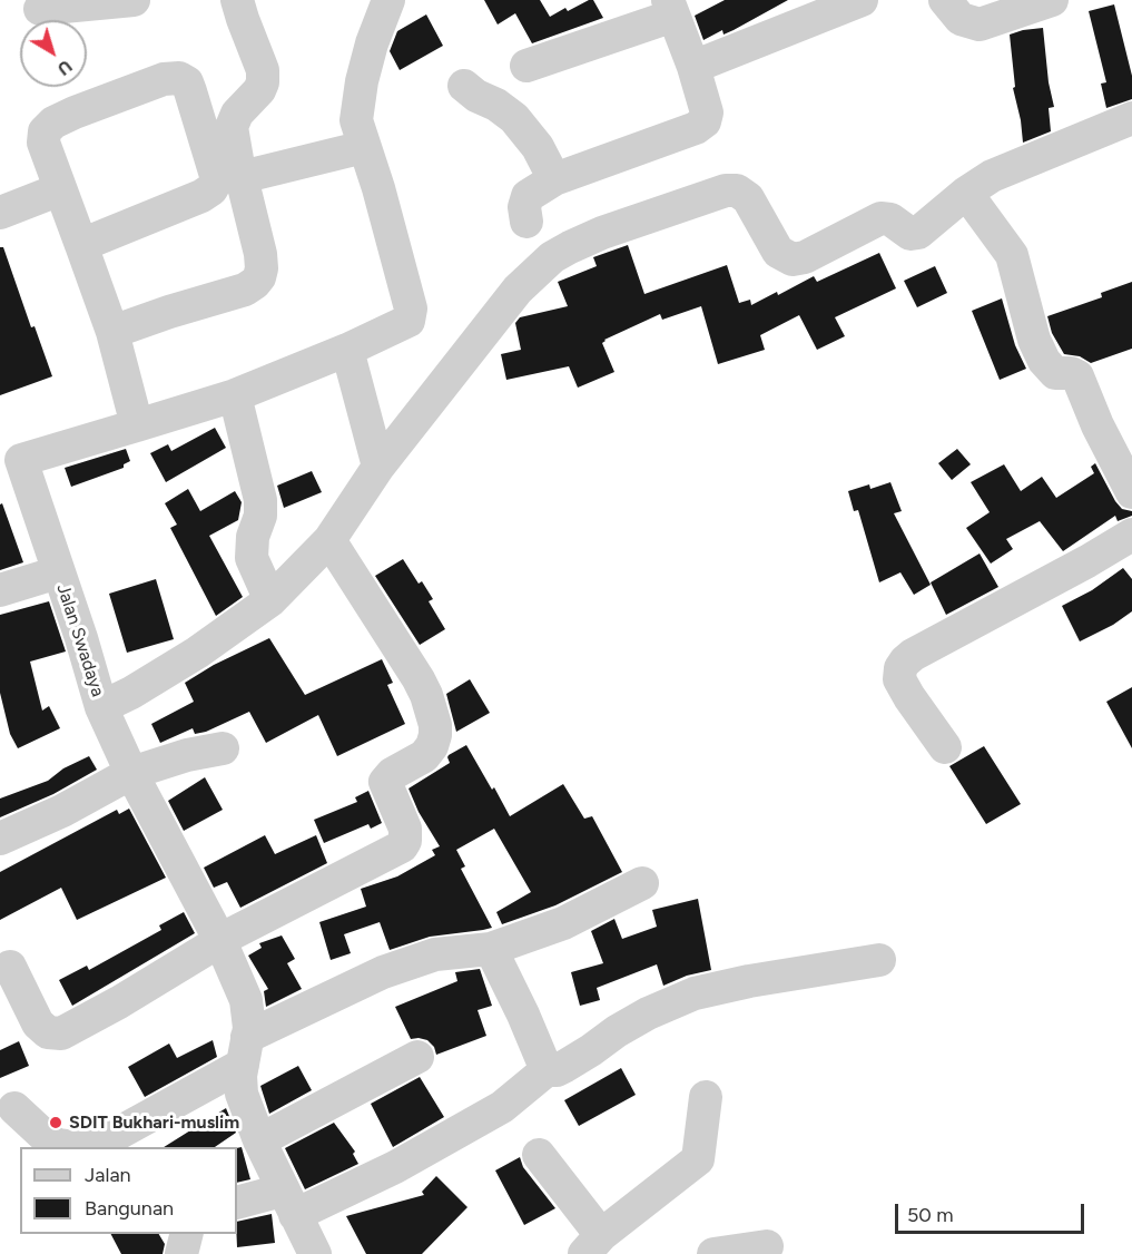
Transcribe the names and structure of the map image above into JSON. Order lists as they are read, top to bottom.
{
  "streets": {
    "street": ["Jalan Swadaya"]
  },
  "places": ["SDIT Bukhari-muslim"],
  "legend": ["Jalan", "Bangunan"],
  "scale_bar": "50 m",
  "north": "bottom right"
}
